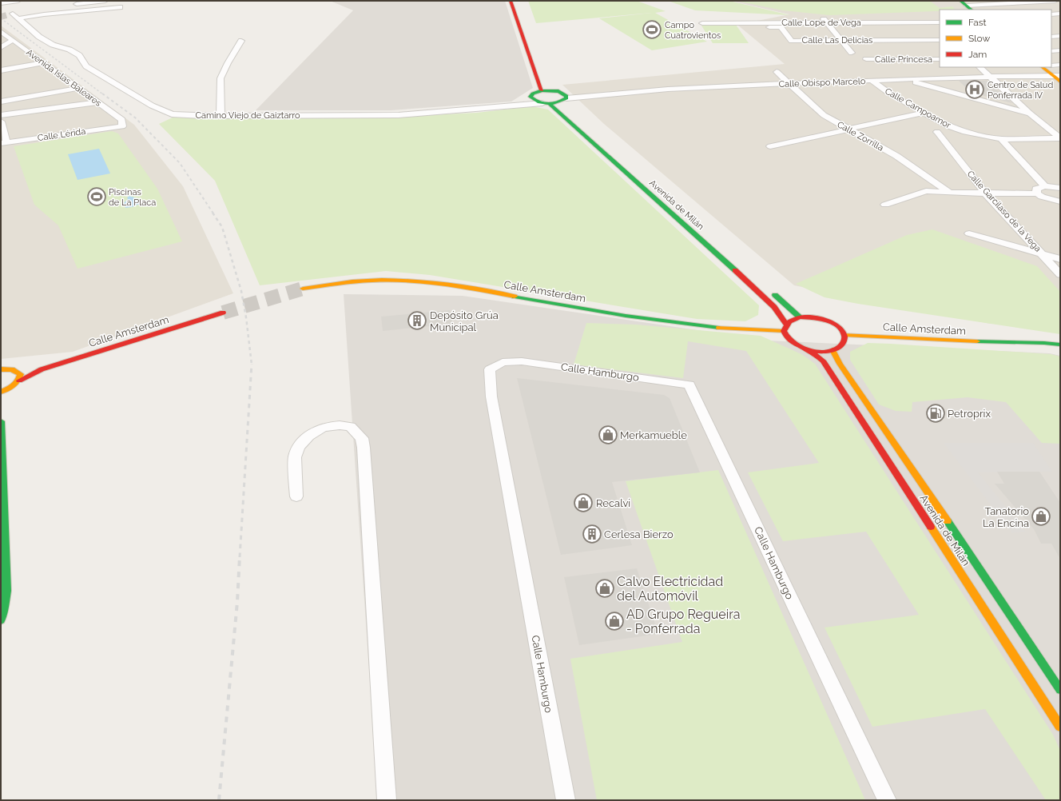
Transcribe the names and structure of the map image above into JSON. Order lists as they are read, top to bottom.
{
  "streets": {
    "street": [
      "Calle Lope de Vega",
      "Calle Las Delicias",
      "Calle Princesa",
      "Avenida Islas Baleares",
      "Calle Obispo Marcelo",
      "Calle Campoamor",
      "Camino Viejo de Gaiztarro",
      "Calle Lérida",
      "Calle Zorrilla",
      "Avenida de Milán",
      "Calle Garcilaso de la Vega",
      "Calle Amsterdam",
      "Calle Hamburgo"
    ]
  },
  "crossings": [
    ["Calle Lope de Vega", "Calle Las Delicias"],
    ["Avenida Islas Baleares", "Calle Lérida"],
    ["Calle Obispo Marcelo", "Calle Campoamor"],
    ["Calle Obispo Marcelo", "Calle Zorrilla"],
    ["Camino Viejo de Gaiztarro", "Avenida de Milán"],
    ["Avenida de Milán", "Calle Amsterdam"]
  ],
  "places": {
    "sports": ["Campo Cuatrovientos", "Piscinas de La Placa"],
    "hospital": ["Centro de Salud Ponferrada IV"],
    "building": ["Depósito Grúa Municipal", "Cerlesa Bierzo"],
    "fuel station": ["Petroprix"],
    "shop": [
      "Merkamueble",
      "Recalvi",
      "Tanatorio La Encina",
      "Calvo Electricidad del Automóvil",
      "AD Grupo Regueira - Ponferrada"
    ]
  },
  "legend": ["Fast", "Slow", "Jam"]
}
